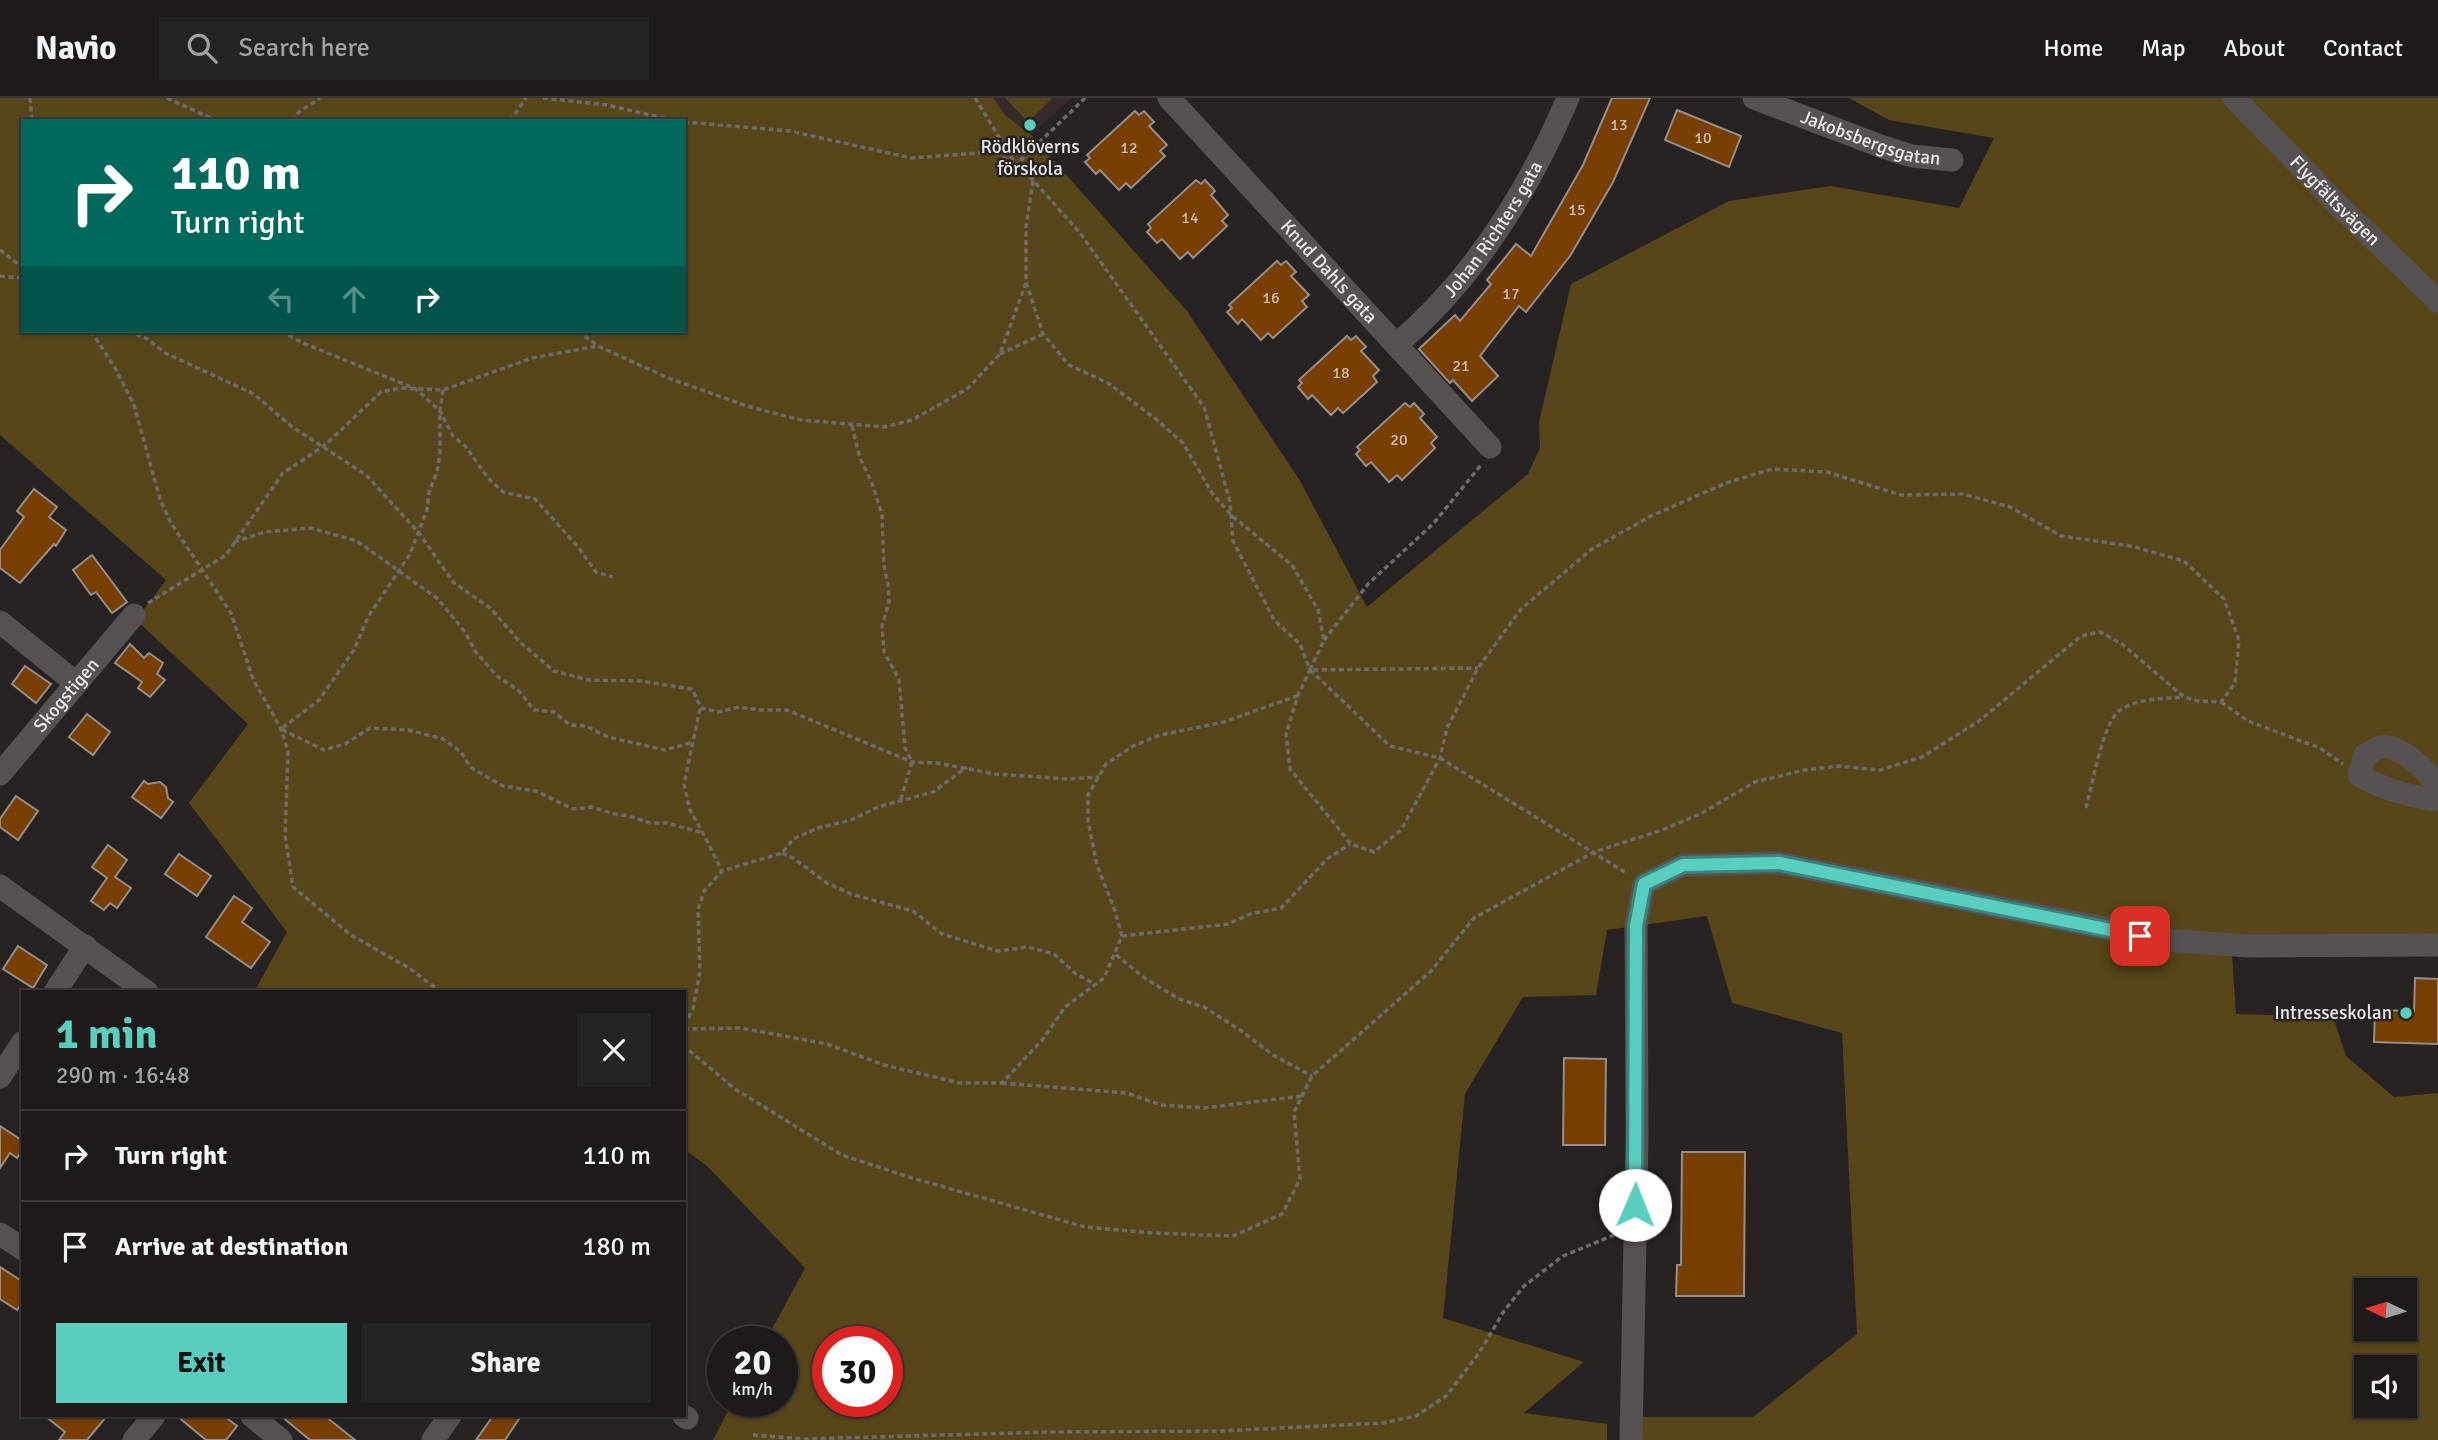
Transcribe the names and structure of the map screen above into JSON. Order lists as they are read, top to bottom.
{
  "streets": {
    "street": [
      "Jakobsbergsgatan",
      "Flygfältsvägen",
      "Johan Richters gata",
      "Knud Dahls gata",
      "Skogstigen"
    ]
  },
  "crossings": [
    ["Johan Richters gata", "Knud Dahls gata"]
  ],
  "places": ["Rödklöverns förskola", "Intresseskolan"],
  "house_numbers": [
    "13",
    "10",
    "12",
    "15",
    "14",
    "17",
    "16",
    "21",
    "18",
    "20"
  ],
  "north": "left",
  "page": {
    "header": "Navio",
    "search": "Search here",
    "nav": [
      "Home",
      "Map",
      "About",
      "Contact"
    ],
    "turn": ["110 m", "Turn right"],
    "heading": ["1 min", "290 m · 16:48"],
    "list": [
      {
        "name": "Turn right",
        "value": "110 m"
      },
      {
        "name": "Arrive at destination",
        "value": "180 m"
      }
    ],
    "buttons": ["Exit", "Share"],
    "speed": "20 km/h",
    "limit": "30"
  }
}
